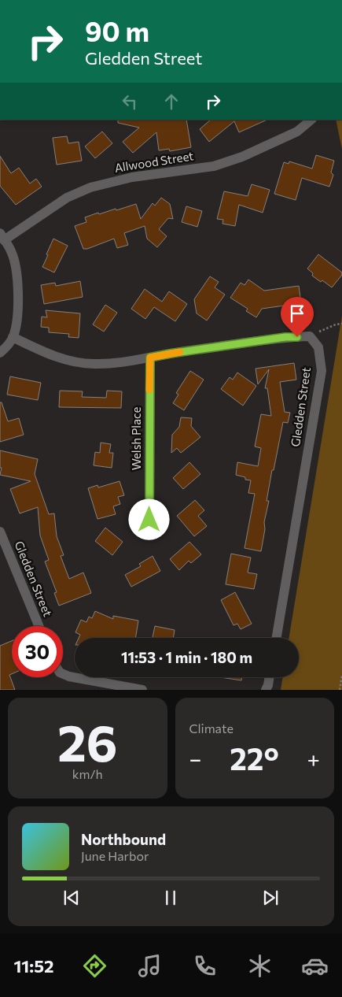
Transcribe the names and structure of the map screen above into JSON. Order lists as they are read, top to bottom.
{
  "streets": {
    "street": ["Allwood Street", "Gledden Street", "Welsh Place"]
  },
  "page": {
    "turn": ["90 m", "Gledden Street"],
    "limit": "30",
    "trip": "11:53 · 1 min · 180 m",
    "tile": [
      ["26", "km/h"],
      "Climate"
    ],
    "heat": ["−", "22°", "+"],
    "song": ["Northbound", "June Harbor"],
    "tabs": "11:52"
  }
}
